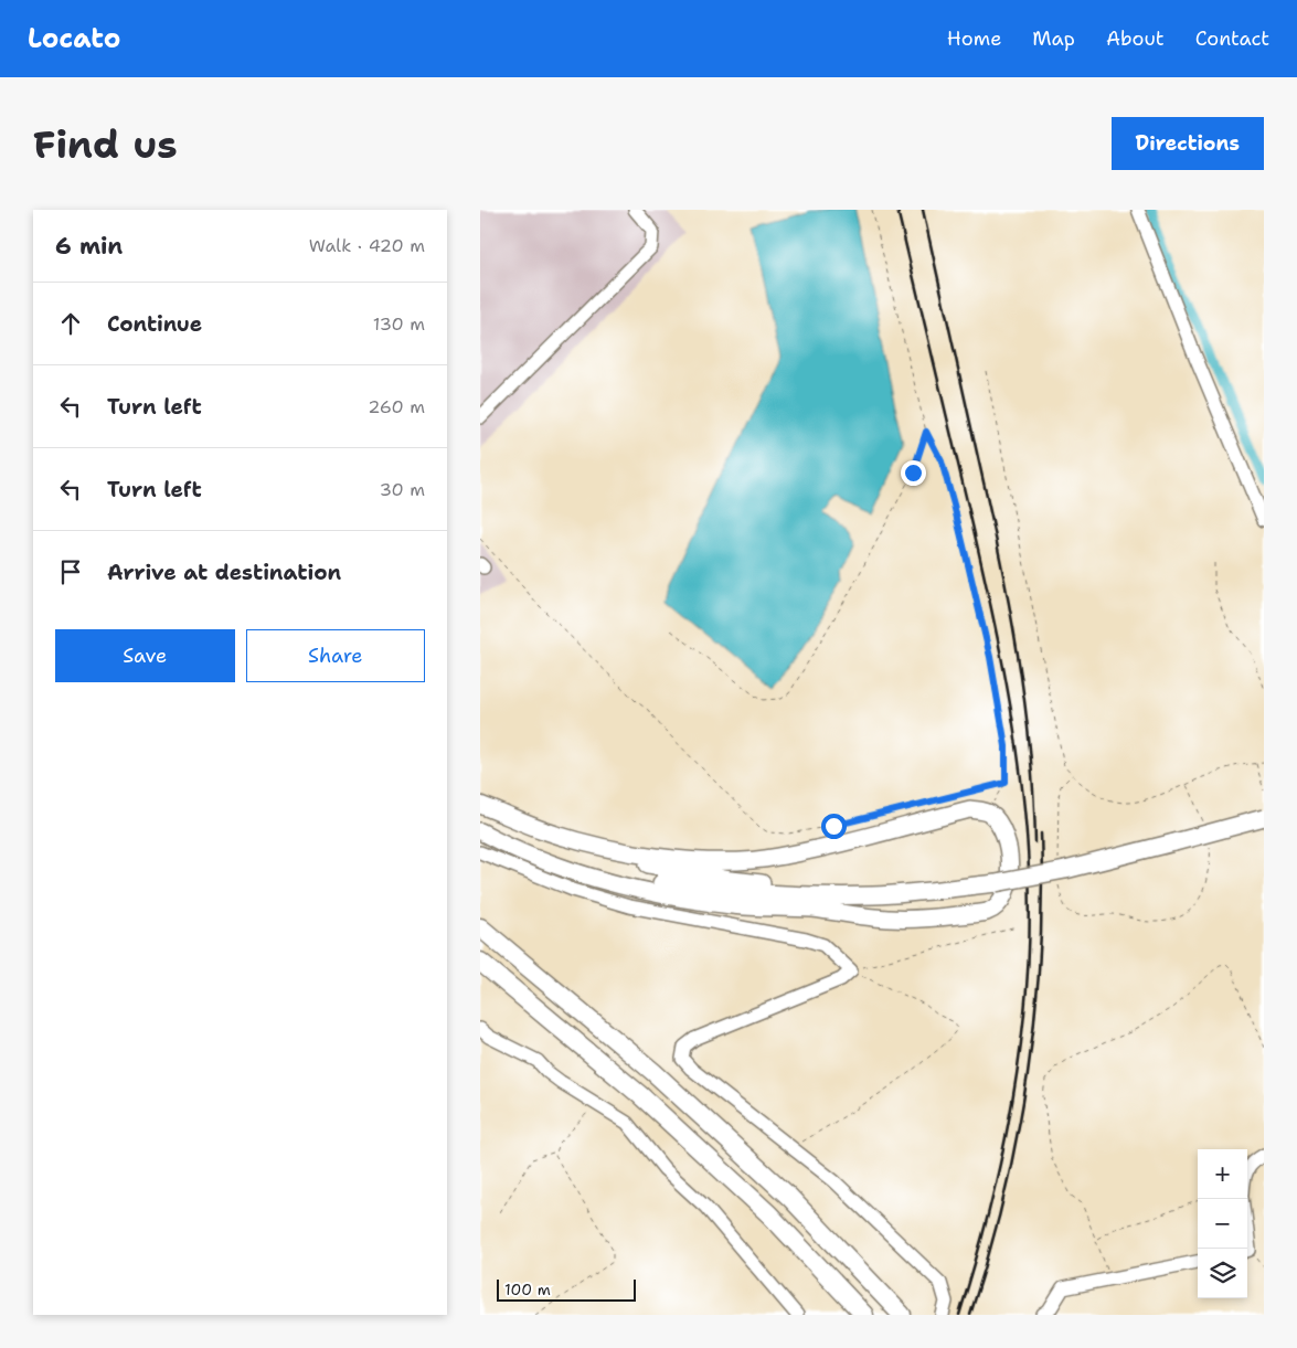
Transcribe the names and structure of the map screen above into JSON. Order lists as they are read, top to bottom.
{
  "scale_bar": "100 m",
  "page": {
    "header": "Locato",
    "nav": [
      "Home",
      "Map",
      "About",
      "Contact"
    ],
    "buttons": [
      "Directions",
      ["Save", "Share"]
    ],
    "title": "Find us",
    "heading": ["6 min", "Walk · 420 m"],
    "list": [
      ["Continue", "130 m"],
      ["Turn left", "260 m"],
      ["Turn left", "30 m"],
      "Arrive at destination"
    ],
    "map_buttons": ["+", "−"],
    "scale": "100 m"
  }
}
